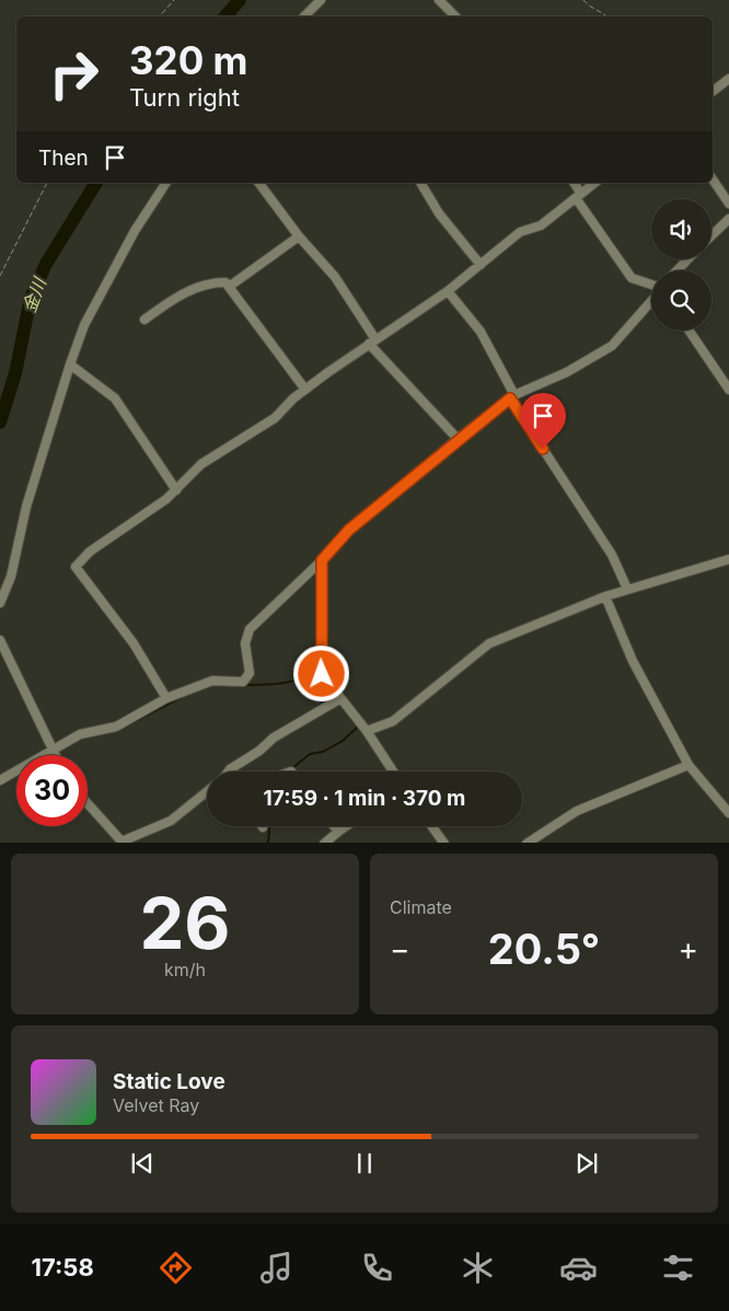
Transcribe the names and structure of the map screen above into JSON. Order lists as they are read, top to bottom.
{
  "water": ["金川"],
  "page": {
    "turn": ["320 m", "Turn right"],
    "then": "Then",
    "limit": "30",
    "trip": "17:59 · 1 min · 370 m",
    "tile": [
      ["26", "km/h"],
      "Climate"
    ],
    "heat": ["−", "20.5°", "+"],
    "song": ["Static Love", "Velvet Ray"],
    "tabs": "17:58"
  }
}
